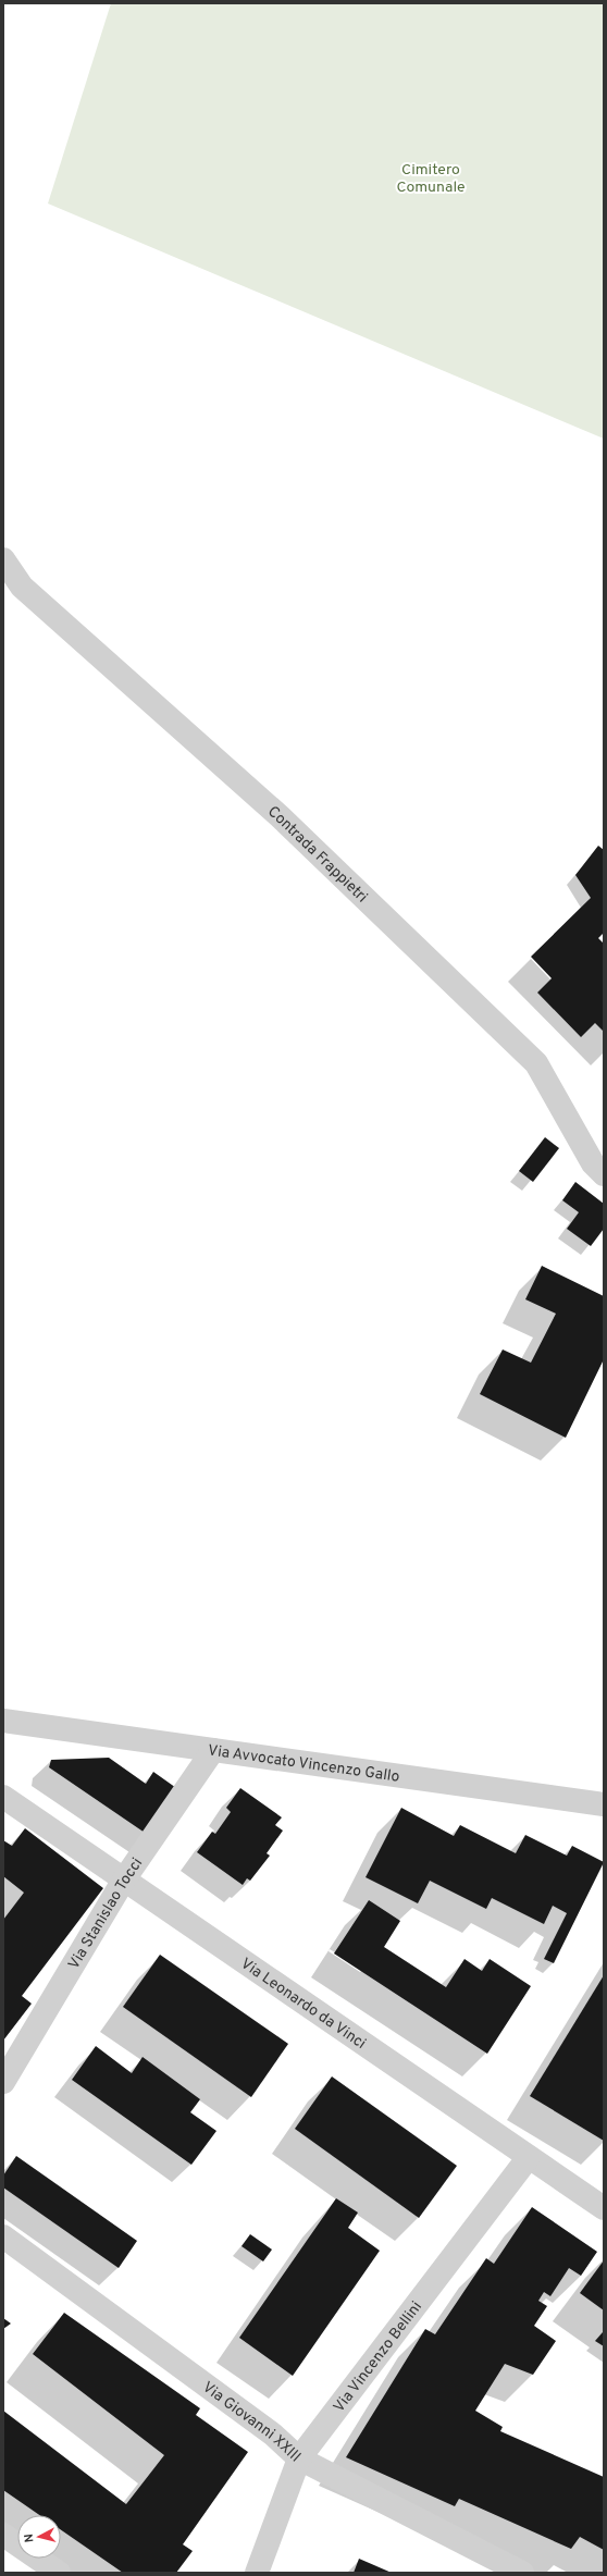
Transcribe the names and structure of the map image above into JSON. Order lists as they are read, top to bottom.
{
  "streets": {
    "street": [
      "Contrada Frappietri",
      "Via Avvocato Vincenzo Gallo",
      "Via Stanislao Tocci",
      "Via Leonardo da Vinci",
      "Via Vincenzo Bellini",
      "Via Giovanni XXIII"
    ]
  },
  "crossings": [
    ["Via Avvocato Vincenzo Gallo", "Via Stanislao Tocci"],
    ["Via Stanislao Tocci", "Via Leonardo da Vinci"],
    ["Via Leonardo da Vinci", "Via Vincenzo Bellini"],
    ["Via Vincenzo Bellini", "Via Giovanni XXIII"]
  ],
  "parks": ["Cimitero Comunale"],
  "north": "left"
}
